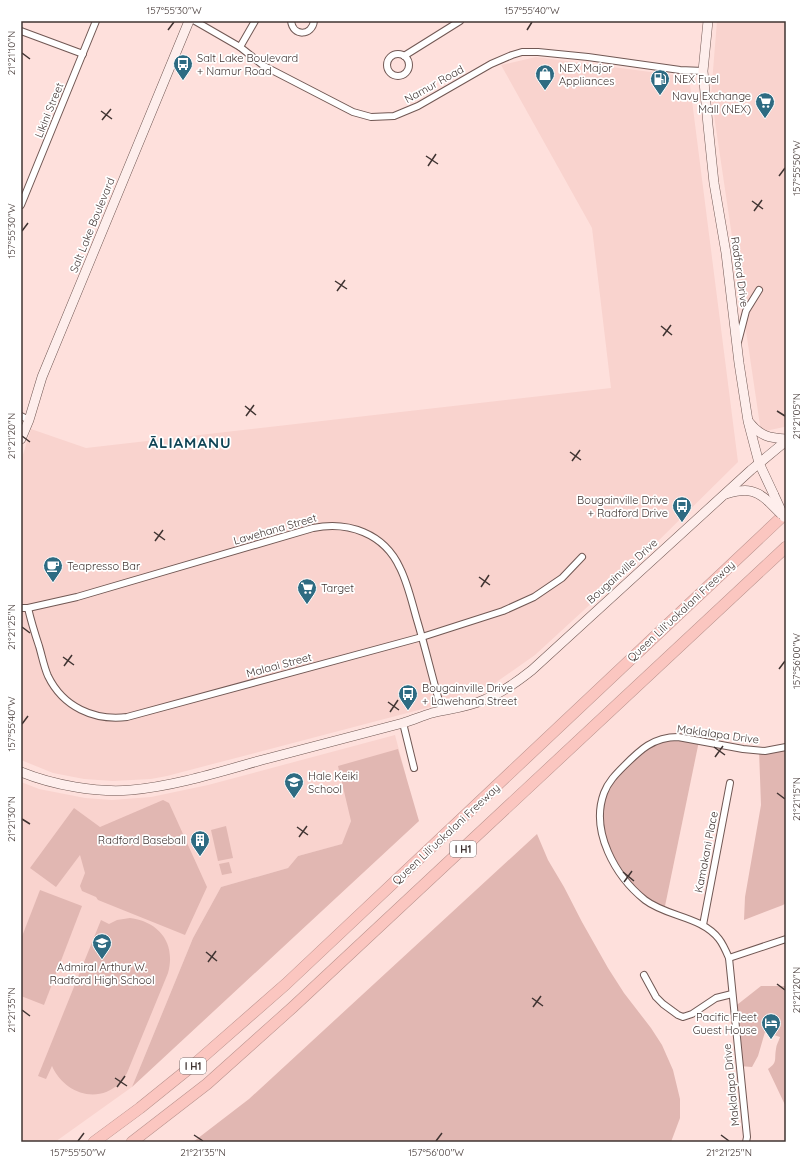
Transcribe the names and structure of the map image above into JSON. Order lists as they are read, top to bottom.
{
  "streets": {
    "highway": ["Queen Liliʻuokalani Freeway", "I H1"],
    "street": [
      "Namur Road",
      "Likini Street",
      "Salt Lake Boulevard",
      "Radford Drive",
      "Lawehana Street",
      "Bougainville Drive",
      "Malaai Street",
      "Maklalapa Drive",
      "Kamakani Place"
    ]
  },
  "crossings": [
    ["Namur Road", "Radford Drive"],
    ["Radford Drive", "Bougainville Drive"],
    ["Lawehana Street", "Bougainville Drive"],
    ["Lawehana Street", "Malaai Street"],
    ["Maklalapa Drive", "Kamakani Place"]
  ],
  "districts": ["ĀLIAMANU"],
  "places": {
    "bus stop": ["Salt Lake Boulevard + Namur Road", "Bougainville Drive + Radford Drive", "Bougainville Drive + Lawehana Street"],
    "shop": ["NEX Major Appliances"],
    "fuel station": ["NEX Fuel"],
    "supermarket": ["Navy Exchange Mall (NEX)", "Target"],
    "cafe": ["Teapresso Bar"],
    "school or university": ["Hale Keiki School", "Admiral Arthur W. Radford High School"],
    "building": ["Radford Baseball"],
    "hotel": ["Pacific Fleet Guest House"]
  },
  "coordinates": [
    "157°55'30\"W",
    "157°55'40\"W",
    "21°21'10\"N",
    "157°55'50\"W",
    "21°21'05\"N",
    "21°21'20\"N",
    "21°21'25\"N",
    "157°56'00\"W",
    "21°21'15\"N",
    "21°21'30\"N",
    "21°21'35\"N"
  ]
}
